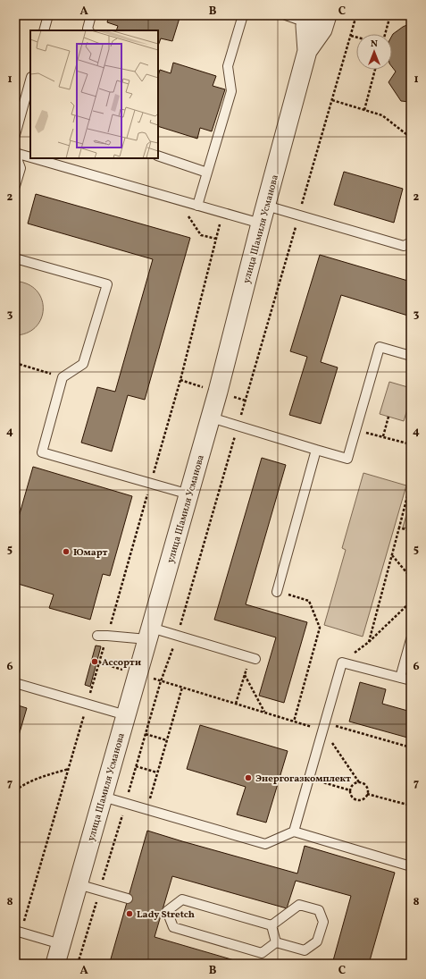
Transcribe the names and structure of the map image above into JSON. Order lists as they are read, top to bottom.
{
  "streets": {
    "street": ["улица Шамиля Усманова"]
  },
  "places": [
    "Юмарт",
    "Ассорти",
    "Энергогазкомплект",
    "Lady Stretch"
  ],
  "north": "top",
  "grid": {
    "columns": ["A", "B", "C"],
    "rows": [
      "1",
      "2",
      "3",
      "4",
      "5",
      "6",
      "7",
      "8"
    ]
  }
}
